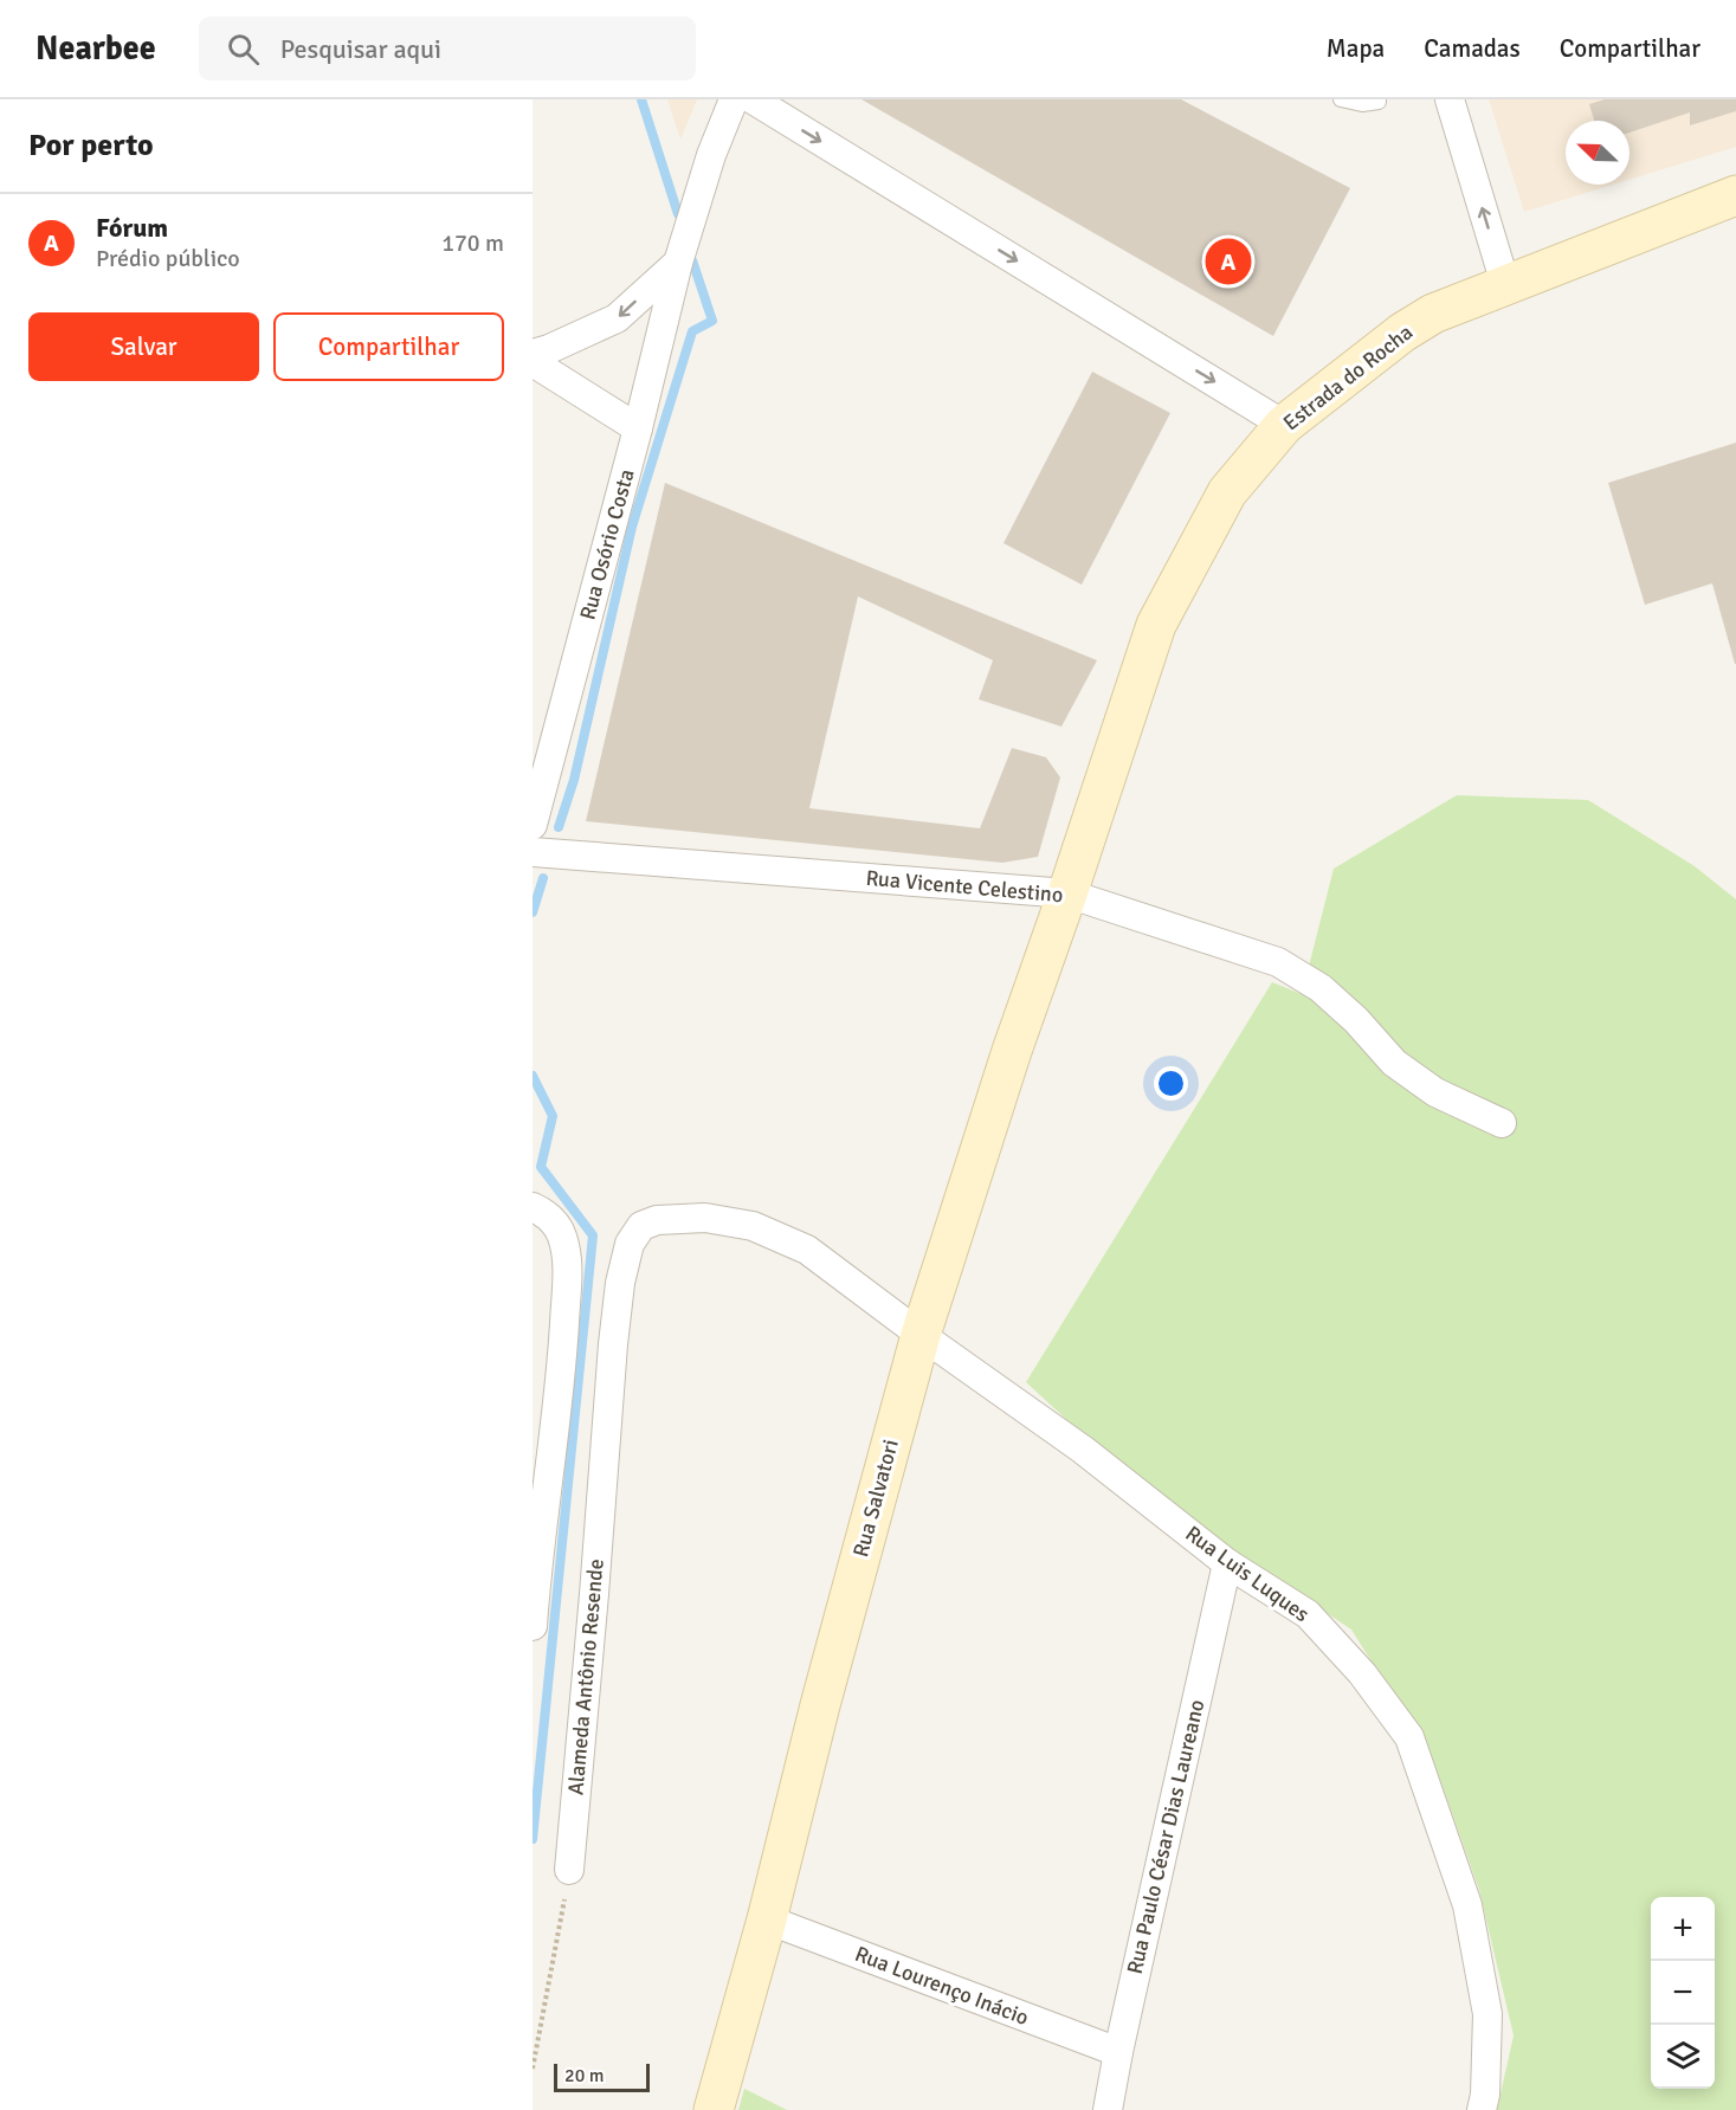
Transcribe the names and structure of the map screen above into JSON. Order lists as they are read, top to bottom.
{
  "streets": {
    "street": [
      "Estrada do Rocha",
      "Rua Osório Costa",
      "Rua Vicente Celestino",
      "Rua Salvatori",
      "Rua Luis Luques",
      "Alameda Antônio Resende",
      "Rua Paulo César Dias Laureano",
      "Rua Lourenço Inácio"
    ]
  },
  "crossings": [
    ["Estrada do Rocha", "Rua Vicente Celestino"],
    ["Estrada do Rocha", "Rua Salvatori"],
    ["Rua Vicente Celestino", "Rua Salvatori"],
    ["Rua Salvatori", "Rua Luis Luques"],
    ["Rua Salvatori", "Alameda Antônio Resende"],
    ["Rua Salvatori", "Rua Lourenço Inácio"],
    ["Rua Luis Luques", "Alameda Antônio Resende"],
    ["Rua Luis Luques", "Rua Paulo César Dias Laureano"],
    ["Rua Paulo César Dias Laureano", "Rua Lourenço Inácio"]
  ],
  "scale_bar": "20 m",
  "north": "top left",
  "page": {
    "header": "Nearbee",
    "search": "Pesquisar aqui",
    "nav": ["Mapa", "Camadas", "Compartilhar"],
    "heading": "Por perto",
    "list": [
      {
        "mark": "A",
        "name": "Fórum",
        "note": "Prédio público",
        "value": "170 m"
      }
    ],
    "pins": "A",
    "buttons": ["Salvar", "Compartilhar"],
    "map_buttons": ["+", "−"],
    "scale": "20 m"
  }
}
